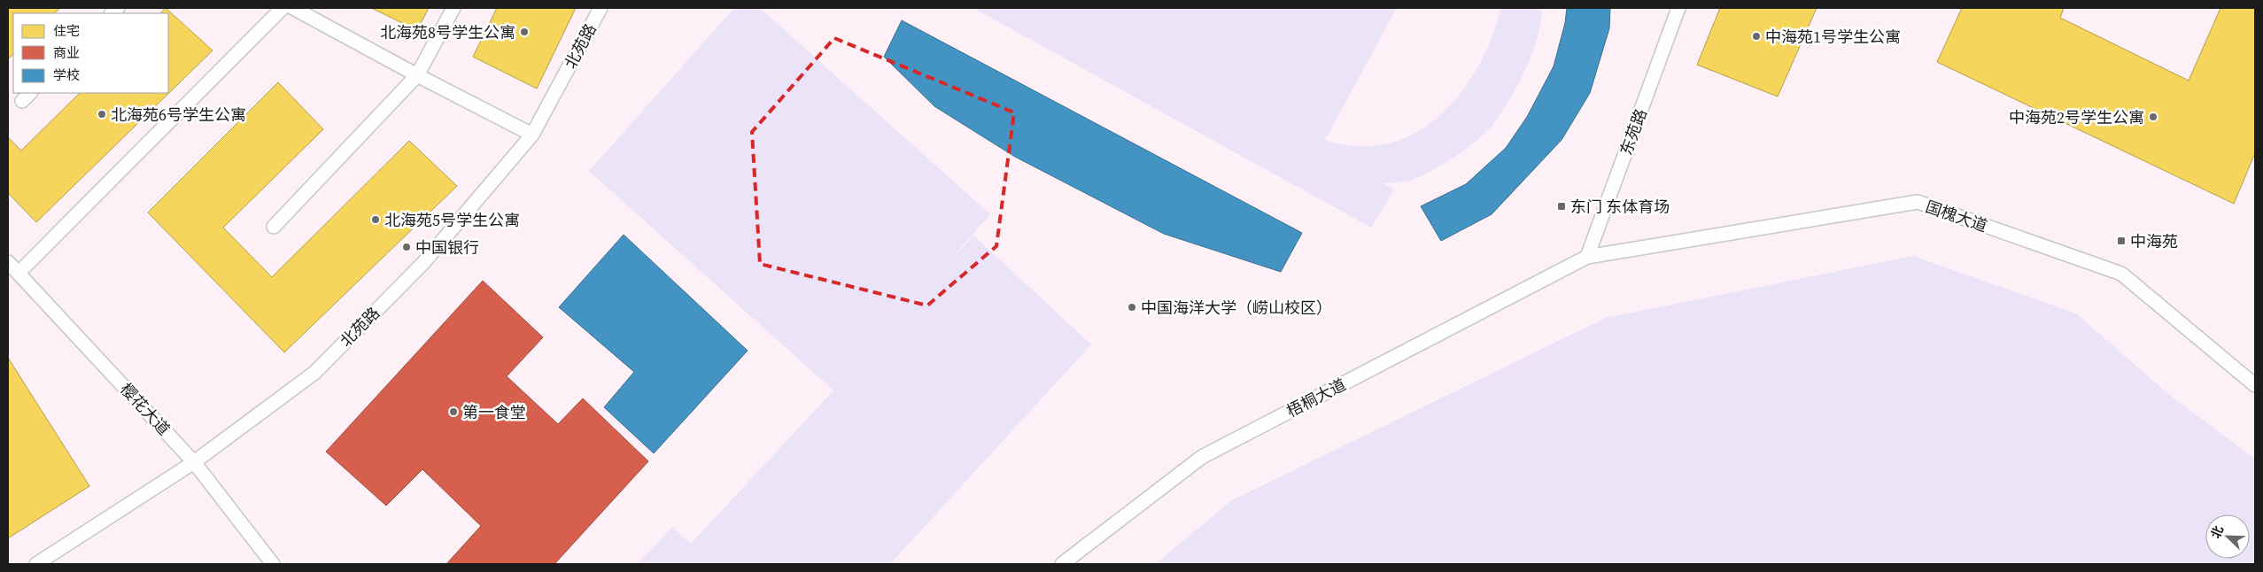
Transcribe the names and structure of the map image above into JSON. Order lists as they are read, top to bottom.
{
  "streets": {
    "lane": [
      "北苑路",
      "东苑路",
      "国槐大道",
      "梧桐大道",
      "樱花大道"
    ]
  },
  "crossings": [
    ["北苑路", "樱花大道"],
    ["东苑路", "国槐大道"],
    ["东苑路", "梧桐大道"],
    ["国槐大道", "梧桐大道"]
  ],
  "places": {
    "other": [
      "北海苑8号学生公寓",
      "中海苑1号学生公寓",
      "北海苑6号学生公寓",
      "中海苑2号学生公寓",
      "北海苑5号学生公寓",
      "中国银行",
      "中国海洋大学（崂山校区）",
      "第一食堂"
    ],
    "transit": ["东门 东体育场", "中海苑"]
  },
  "legend": ["住宅", "商业", "学校"],
  "north": "top left"
}
